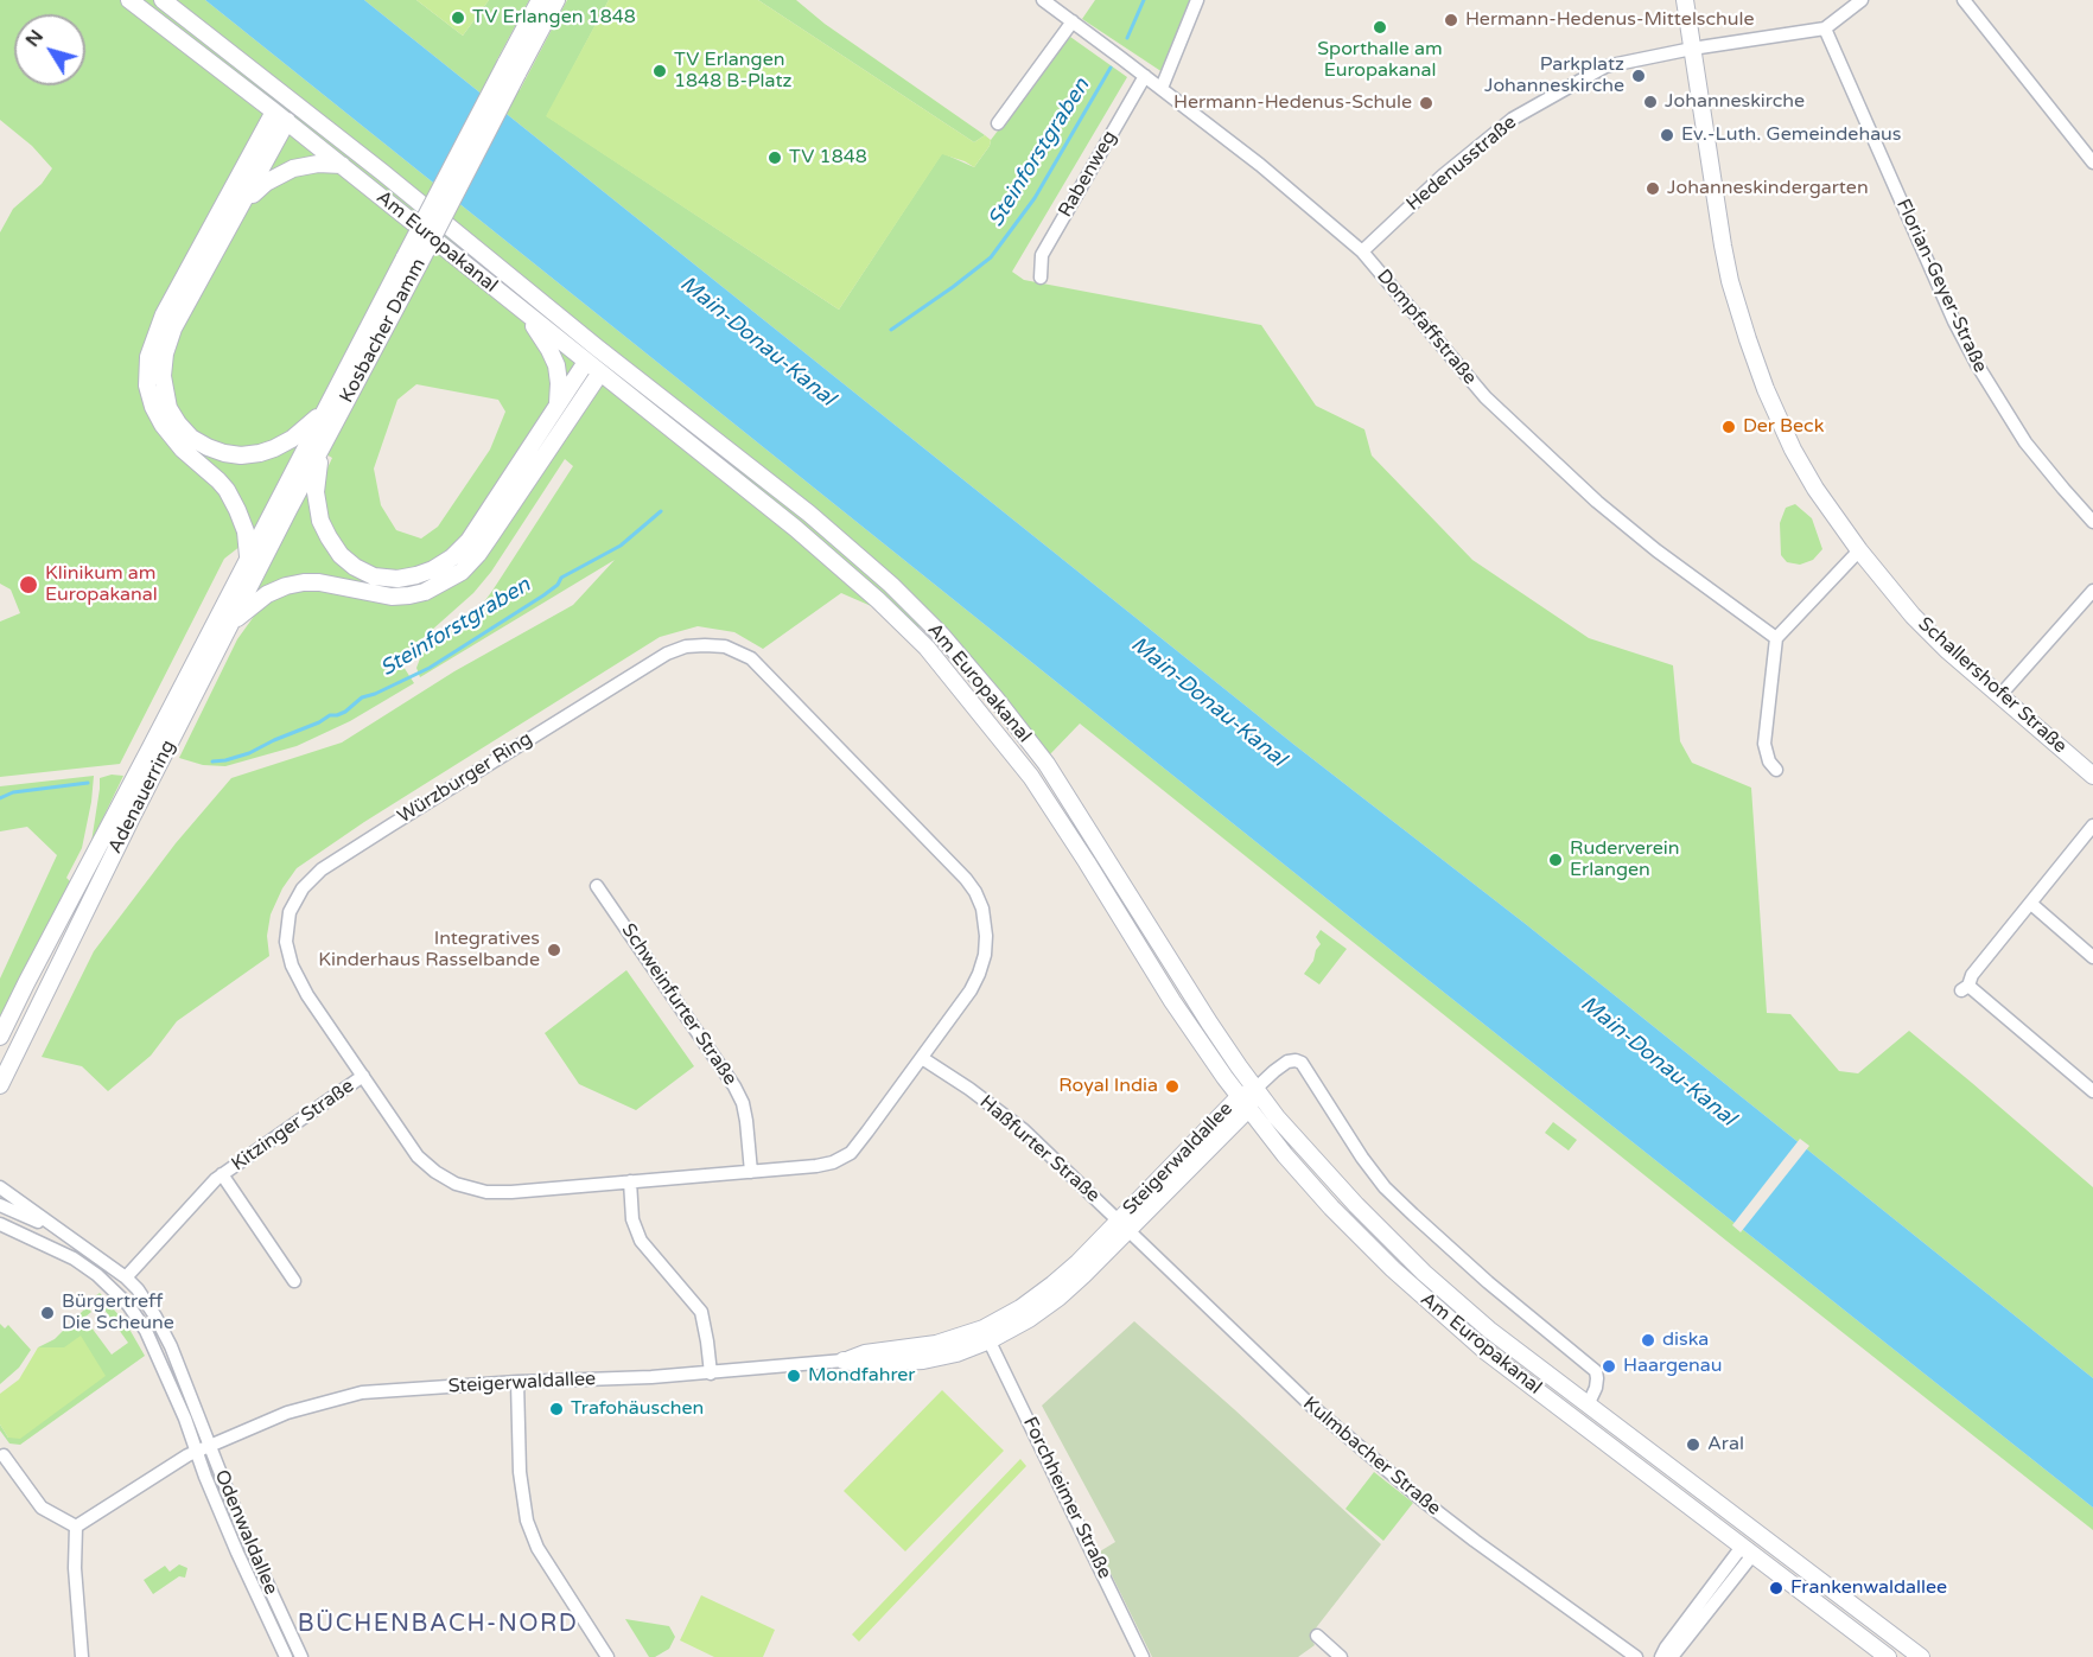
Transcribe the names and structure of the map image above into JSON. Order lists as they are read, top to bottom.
{
  "streets": {
    "main road": [
      "Am Europakanal",
      "Kosbacher Damm",
      "Schallershofer Straße",
      "Adenauerring",
      "Steigerwaldallee"
    ],
    "street": [
      "Hedenusstraße",
      "Rabenweg",
      "Florian-Geyer-Straße",
      "Dompfaffstraße",
      "Würzburger Ring",
      "Schweinfurter Straße",
      "Kitzinger Straße",
      "Haßfurter Straße",
      "Kulmbacher Straße",
      "Forchheimer Straße",
      "Odenwaldallee"
    ]
  },
  "crossings": [
    ["Hedenusstraße", "Florian-Geyer-Straße"],
    ["Hedenusstraße", "Dompfaffstraße"],
    ["Hedenusstraße", "Schallershofer Straße"],
    ["Rabenweg", "Dompfaffstraße"],
    ["Am Europakanal", "Steigerwaldallee"],
    ["Kosbacher Damm", "Adenauerring"],
    ["Würzburger Ring", "Schweinfurter Straße"],
    ["Würzburger Ring", "Kitzinger Straße"],
    ["Würzburger Ring", "Haßfurter Straße"],
    ["Kitzinger Straße", "Odenwaldallee"],
    ["Haßfurter Straße", "Steigerwaldallee"],
    ["Haßfurter Straße", "Kulmbacher Straße"],
    ["Steigerwaldallee", "Kulmbacher Straße"],
    ["Steigerwaldallee", "Forchheimer Straße"],
    ["Steigerwaldallee", "Odenwaldallee"]
  ],
  "districts": ["BÜCHENBACH-NORD"],
  "water": ["Steinforstgraben", "Main-Donau-Kanal"],
  "places": [
    "TV Erlangen 1848",
    "Hermann-Hedenus-Mittelschule",
    "Sporthalle am Europakanal",
    "TV Erlangen 1848 B-Platz",
    "Parkplatz Johanneskirche",
    "Johanneskirche",
    "Hermann-Hedenus-Schule",
    "Ev.-Luth. Gemeindehaus",
    "TV 1848",
    "Johanneskindergarten",
    "Der Beck",
    "Klinikum am Europakanal",
    "Ruderverein Erlangen",
    "Integratives Kinderhaus Rasselbande",
    "Royal India",
    "Bürgertreff Die Scheune",
    "diska",
    "Haargenau",
    "Mondfahrer",
    "Trafohäuschen",
    "Aral",
    "Frankenwaldallee"
  ],
  "north": "top left"
}
